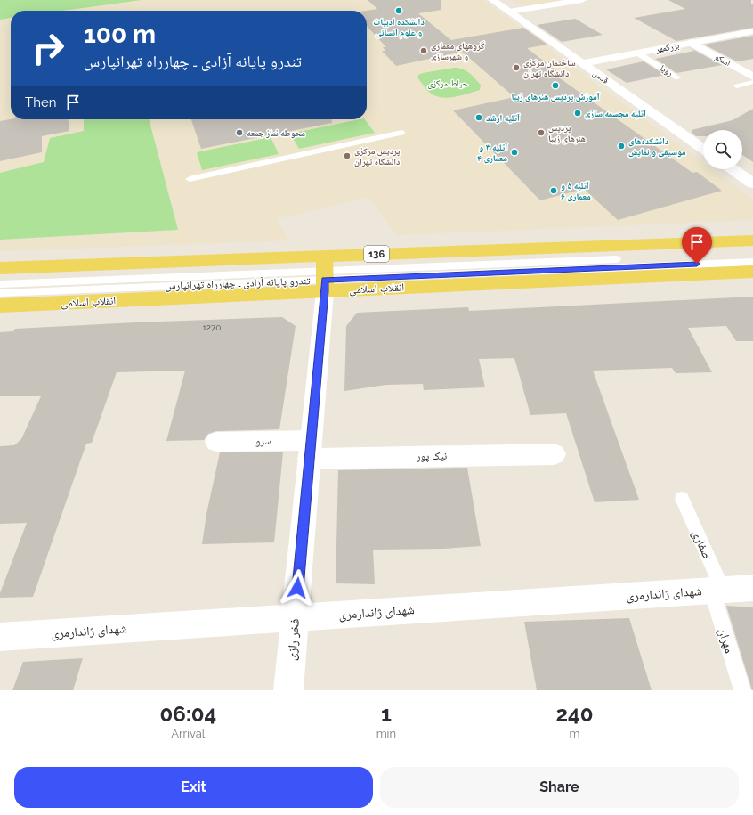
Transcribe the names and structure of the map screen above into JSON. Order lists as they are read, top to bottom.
{
  "streets": {
    "main road": ["136", "انقلاب اسلامی"],
    "street": [
      "بزرگمهر",
      "اسکو",
      "قدس",
      "سرو",
      "نیک پور",
      "شهدای ژاندارمری",
      "فخر رازی"
    ],
    "lane": [
      "رویا",
      "تندرو پایانه آزادی ـ چهارراه تهرانپارس",
      "صفاری",
      "مهران"
    ]
  },
  "crossings": [
    ["بزرگمهر", "اسکو"],
    ["بزرگمهر", "رویا"],
    ["بزرگمهر", "قدس"],
    ["تندرو پایانه آزادی ـ چهارراه تهرانپارس", "انقلاب اسلامی"],
    ["تندرو پایانه آزادی ـ چهارراه تهرانپارس", "فخر رازی"],
    ["انقلاب اسلامی", "فخر رازی"],
    ["سرو", "نیک پور"],
    ["سرو", "فخر رازی"],
    ["نیک پور", "فخر رازی"],
    ["صفاری", "شهدای ژاندارمری"],
    ["صفاری", "مهران"],
    ["شهدای ژاندارمری", "فخر رازی"],
    ["شهدای ژاندارمری", "مهران"]
  ],
  "parks": ["حیاط مرکزی"],
  "places": [
    "دانشکده ادبیات و علوم انسانی",
    "گروههای معماری و شهرسازی",
    "ساختمان مرکزی دانشگاه تهران",
    "آموزش پردیس هنرهای زیبا",
    "آتلیه مجسمه سازی",
    "آتلیه ارشد",
    "محوطه نماز جمعه",
    "پردیس هنرهای زیبا",
    "دانشکده‌های موسیقی و نمایش",
    "آتلیه ۳ و ۴ معماری",
    "پردیس مرکزی دانشگاه‌ تهران",
    "آتلیه ۵ و ۶ معماری"
  ],
  "house_numbers": ["1270"],
  "page": {
    "turn": ["100 m", "تندرو پایانه آزادی ـ چهارراه تهرانپارس"],
    "then": "Then",
    "eta": [
      "06:04",
      "Arrival",
      "1",
      "min",
      "240",
      "m"
    ],
    "buttons": ["Exit", "Share"]
  }
}
